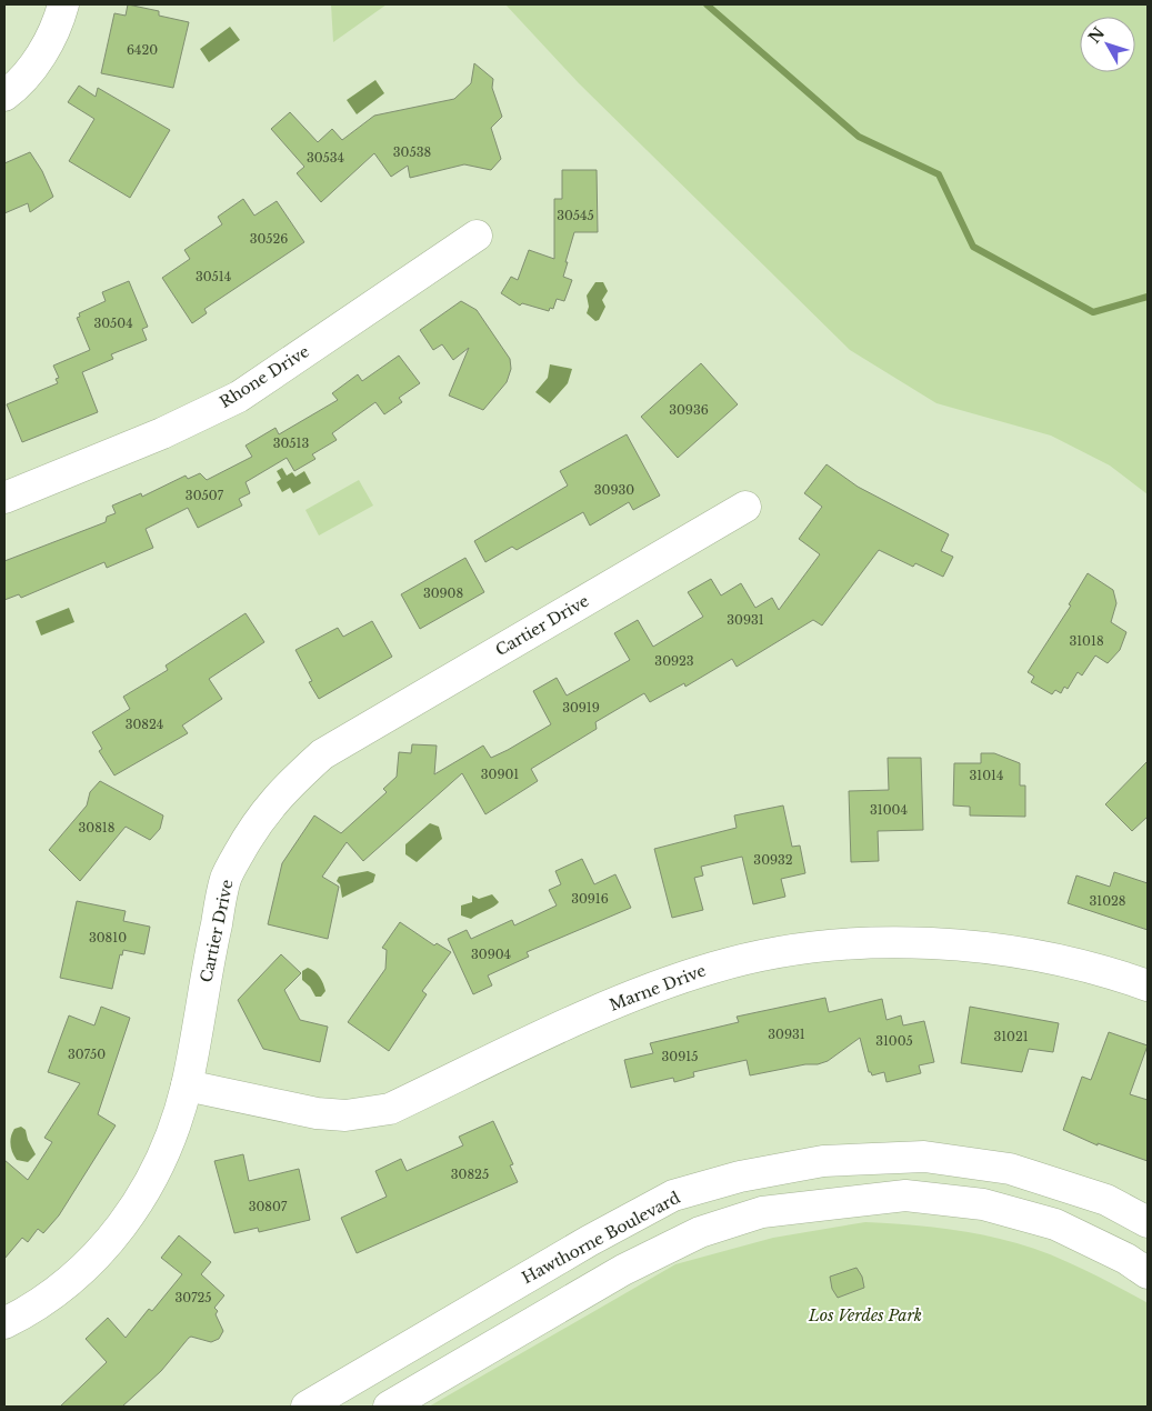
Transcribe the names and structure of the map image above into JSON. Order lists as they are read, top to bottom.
{
  "streets": {
    "street": [
      "Rhone Drive",
      "Cartier Drive",
      "Marne Drive",
      "Hawthorne Boulevard"
    ]
  },
  "crossings": [
    ["Cartier Drive", "Marne Drive"]
  ],
  "parks": ["Los Verdes Park"],
  "house_numbers": [
    "6420",
    "30538",
    "30534",
    "30545",
    "30526",
    "30514",
    "30504",
    "30936",
    "30513",
    "30930",
    "30507",
    "30908",
    "30931",
    "31018",
    "30923",
    "30919",
    "30824",
    "30901",
    "31014",
    "31004",
    "30818",
    "30932",
    "30916",
    "31028",
    "30810",
    "30904",
    "30931",
    "31021",
    "31005",
    "30750",
    "30915",
    "30825",
    "30807",
    "30725"
  ],
  "north": "top left"
}
